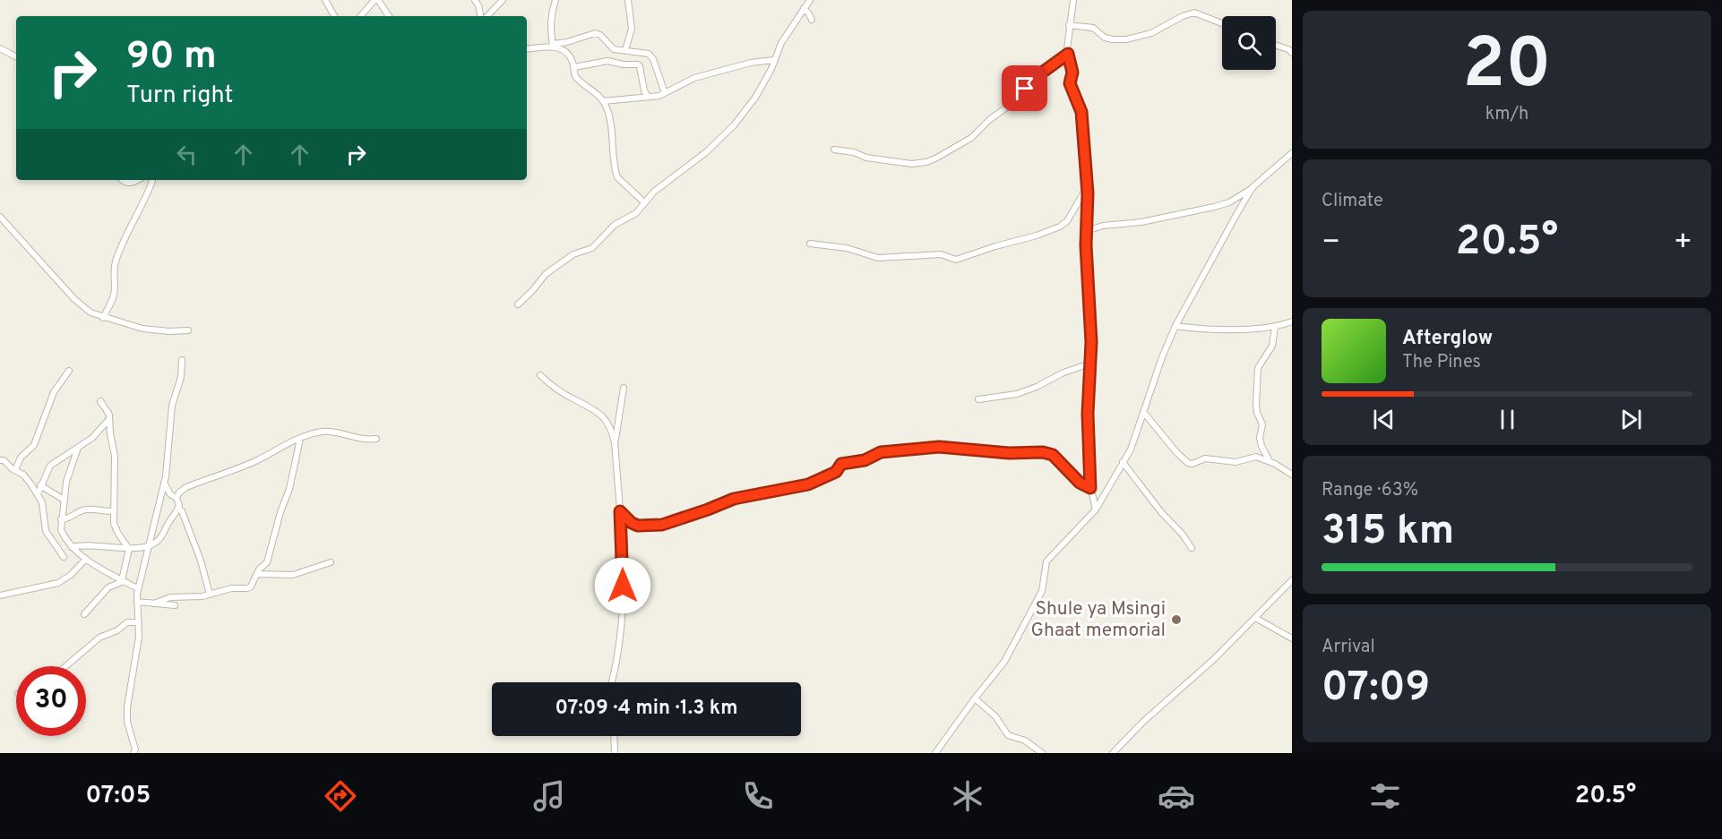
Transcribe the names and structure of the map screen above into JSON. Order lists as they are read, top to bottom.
{
  "places": ["Shule ya Msingi Ghaat memorial"],
  "page": {
    "tile": [
      ["20", "km/h"],
      "Climate",
      ["Range · 63%", "315 km"],
      ["Arrival", "07:09"]
    ],
    "turn": ["90 m", "Turn right"],
    "heat": ["−", "20.5°", "+"],
    "song": ["Afterglow", "The Pines"],
    "limit": "30",
    "trip": "07:09 · 4 min · 1.3 km",
    "tabs": ["07:05", "20.5°"]
  }
}
